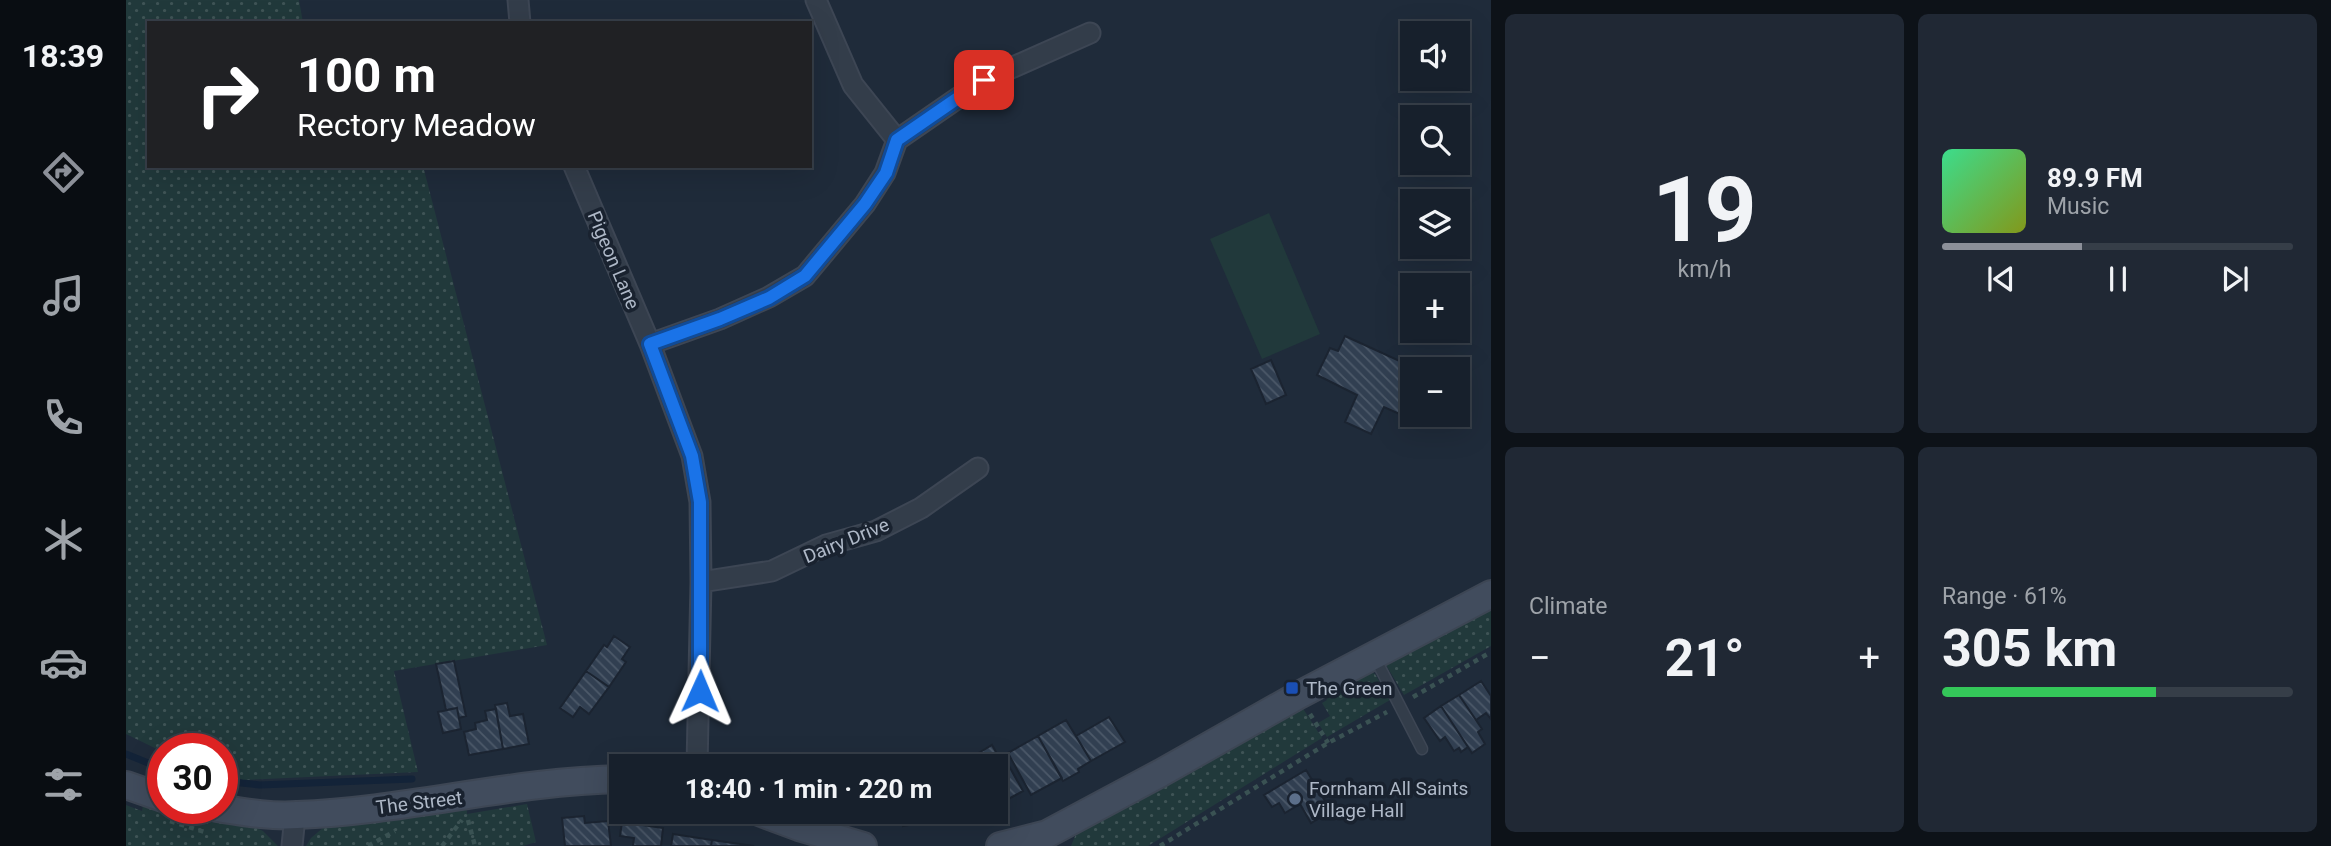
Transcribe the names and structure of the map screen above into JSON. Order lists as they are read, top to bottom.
{
  "streets": {
    "main road": ["The Street"],
    "street": ["Pigeon Lane", "Dairy Drive"]
  },
  "crossings": [
    ["Pigeon Lane", "Dairy Drive"]
  ],
  "places": {
    "transit": ["The Green"],
    "other": ["Fornham All Saints Village Hall"]
  },
  "page": {
    "tabs": "18:39",
    "tile": [
      ["19", "km/h"],
      "Climate",
      ["Range · 61%", "305 km"]
    ],
    "map_buttons": ["+", "−"],
    "turn": ["100 m", "Rectory Meadow"],
    "song": ["89.9 FM", "Music"],
    "heat": ["−", "21°", "+"],
    "limit": "30",
    "trip": "18:40 · 1 min · 220 m"
  }
}
